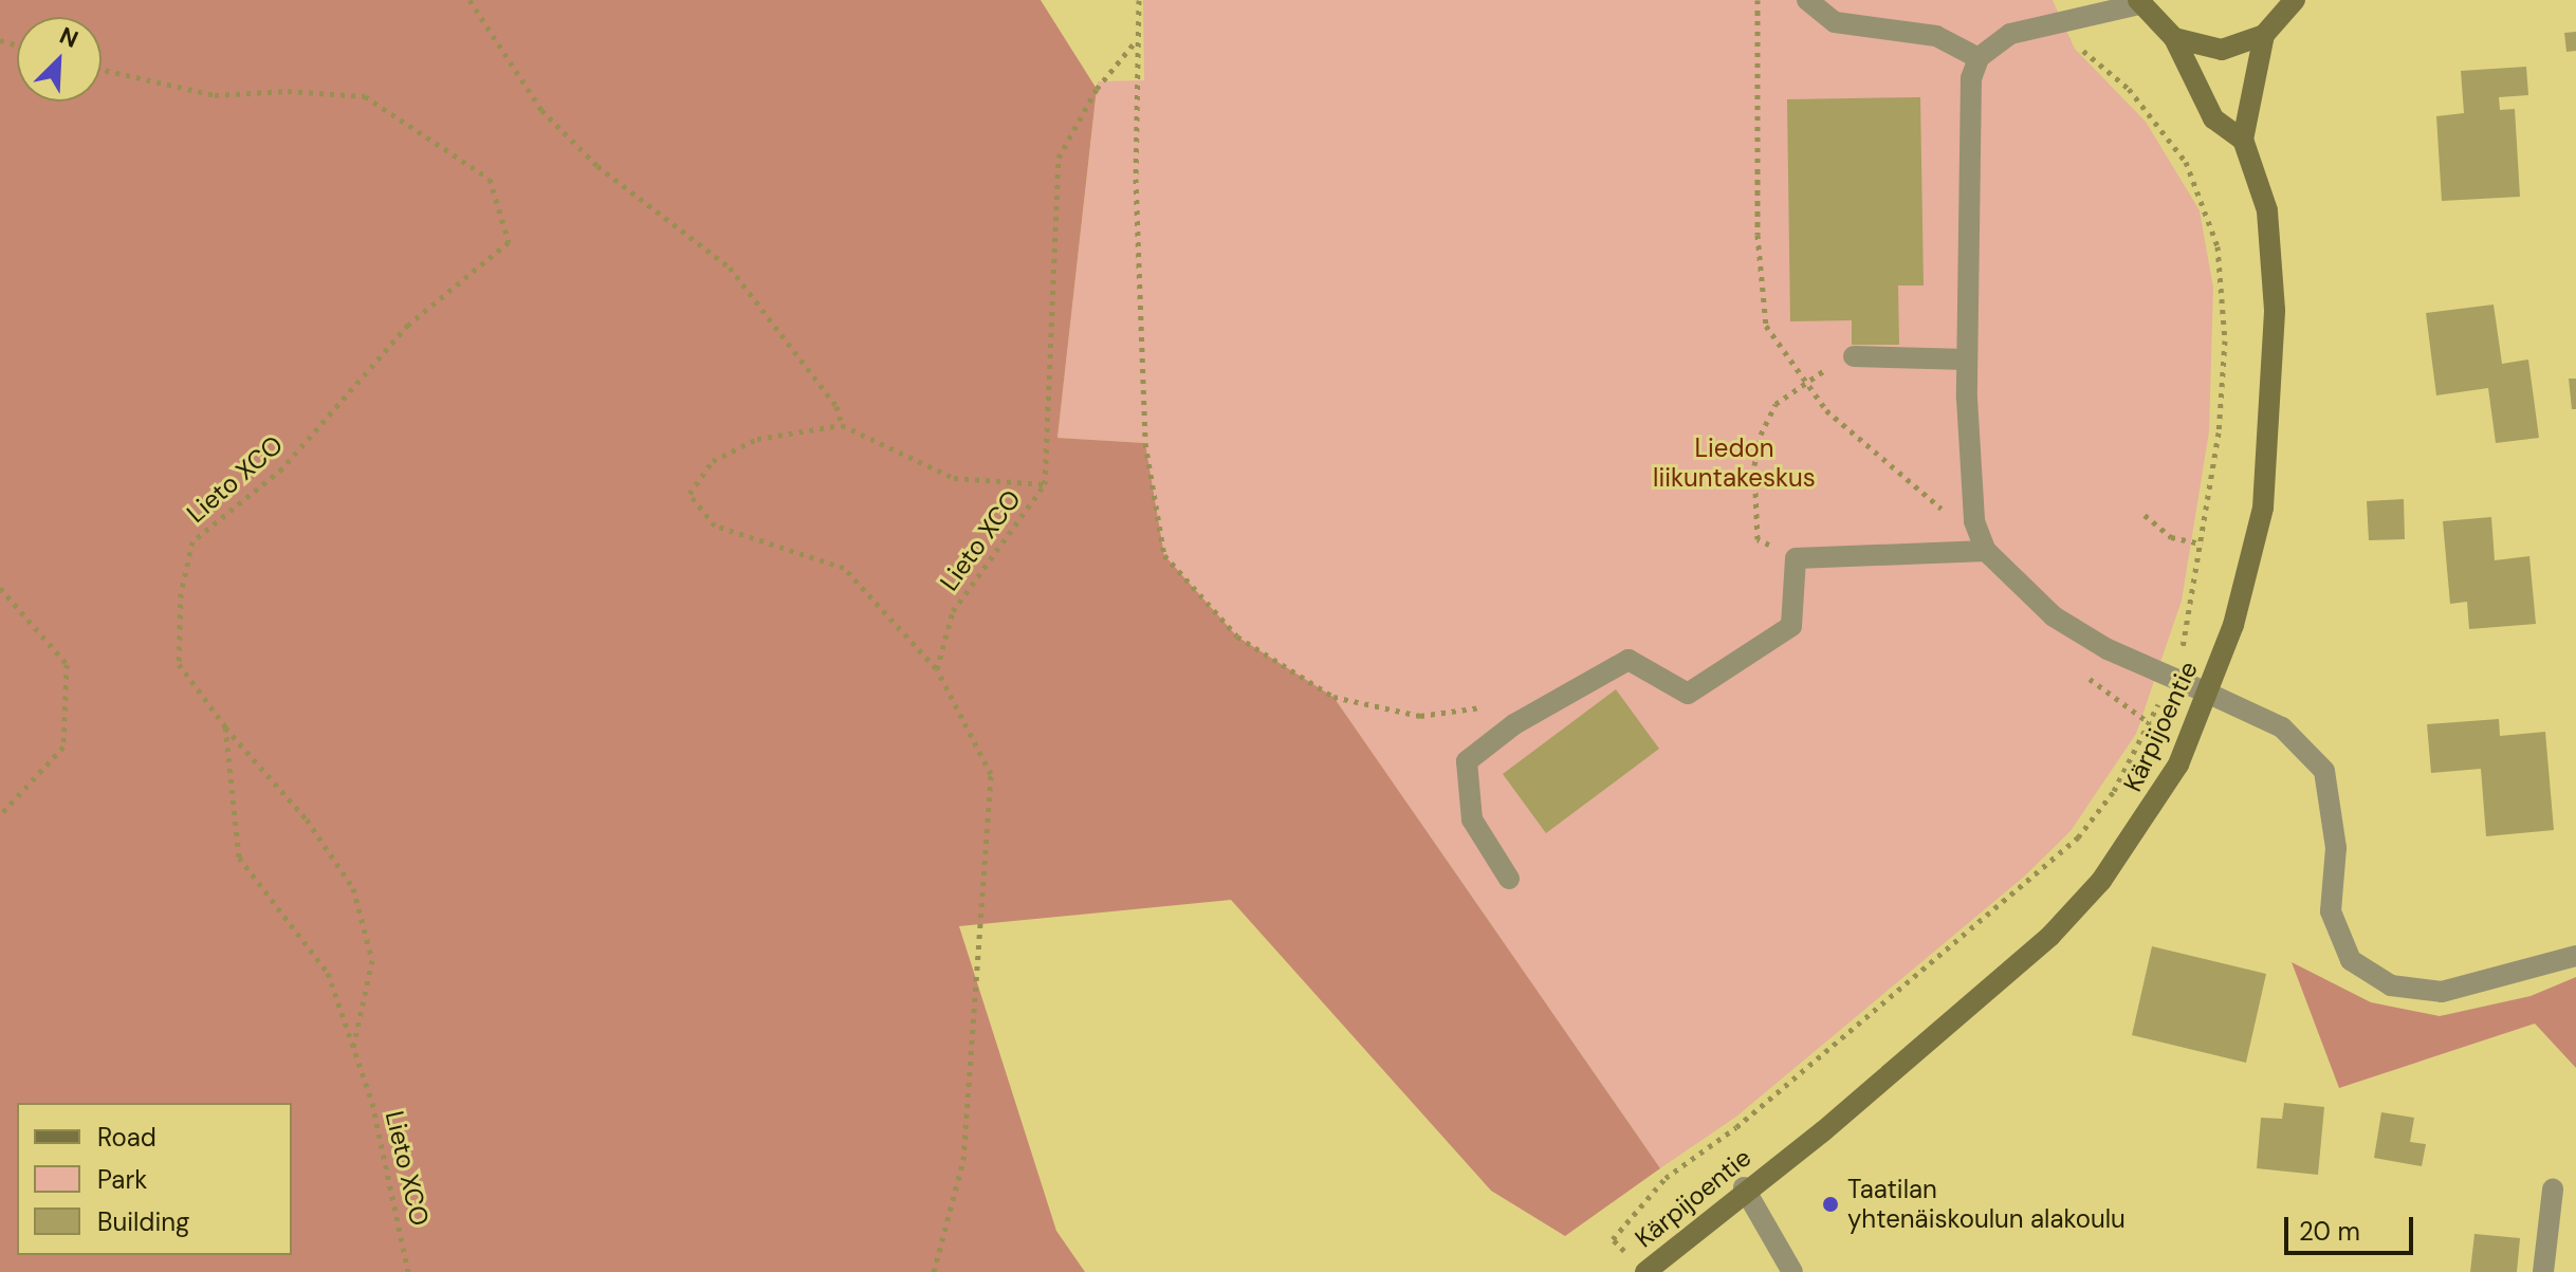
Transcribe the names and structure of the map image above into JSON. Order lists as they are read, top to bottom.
{
  "streets": {
    "street": ["Kärpijoentie"],
    "path": ["Lieto XCO"]
  },
  "parks": ["Liedon liikuntakeskus"],
  "places": ["Taatilan yhtenäiskoulun alakoulu"],
  "legend": ["Road", "Park", "Building"],
  "scale_bar": "20 m",
  "north": "top right"
}
